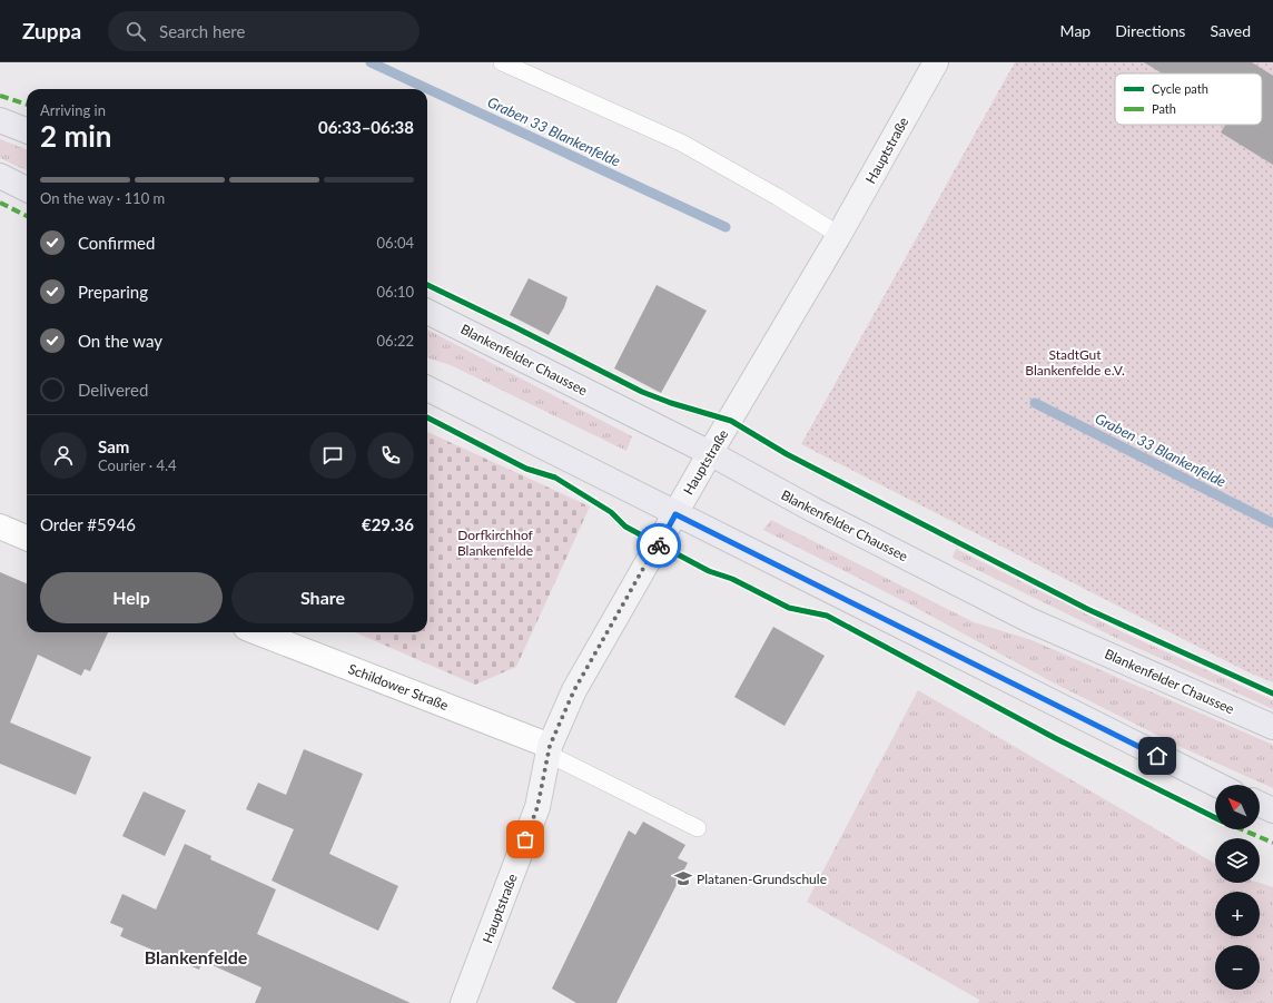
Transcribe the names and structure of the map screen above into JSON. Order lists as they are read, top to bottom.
{
  "streets": {
    "main road": ["Blankenfelder Chaussee"],
    "street": ["Hauptstraße", "Schildower Straße"]
  },
  "crossings": [
    ["Hauptstraße", "Blankenfelder Chaussee"],
    ["Hauptstraße", "Schildower Straße"]
  ],
  "districts": ["Blankenfelde"],
  "water": ["Graben 33 Blankenfelde"],
  "parks": ["StadtGut Blankenfelde e.V.", "Dorfkirchhof Blankenfelde"],
  "places": {
    "school or university": ["Platanen-Grundschule"]
  },
  "legend": ["Cycle path", "Path"],
  "north": "top left",
  "page": {
    "header": "Zuppa",
    "search": "Search here",
    "nav": ["Map", "Directions", "Saved"],
    "heading": ["2 min", "Arriving in", "06:33–06:38"],
    "panel": [
      "Sam",
      "Courier · 4.4",
      "Order #5946",
      "€29.36"
    ],
    "bar": "On the way · 110 m",
    "list": [
      ["Confirmed", "06:04"],
      ["Preparing", "06:10"],
      ["On the way", "06:22"],
      "Delivered"
    ],
    "buttons": ["Help", "Share"],
    "map_buttons": ["+", "−"]
  }
}
